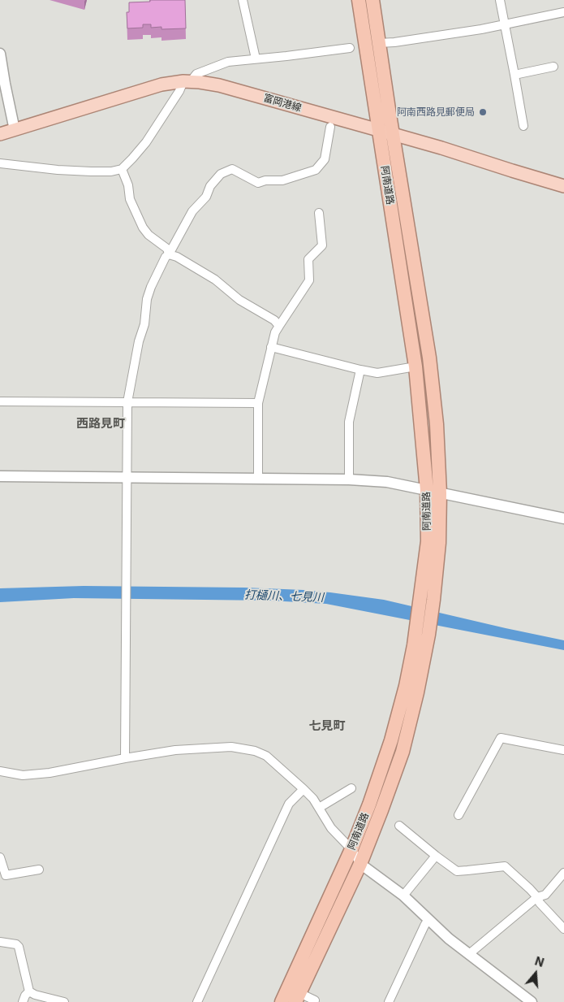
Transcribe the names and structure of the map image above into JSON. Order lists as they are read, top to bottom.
{
  "streets": {
    "highway": ["阿南道路"],
    "main road": ["富岡港線"]
  },
  "crossings": [
    ["富岡港線", "阿南道路"]
  ],
  "districts": ["西路見町", "七見町"],
  "water": ["打樋川、七見川"],
  "places": ["阿南西路見郵便局"],
  "north": "top"
}
